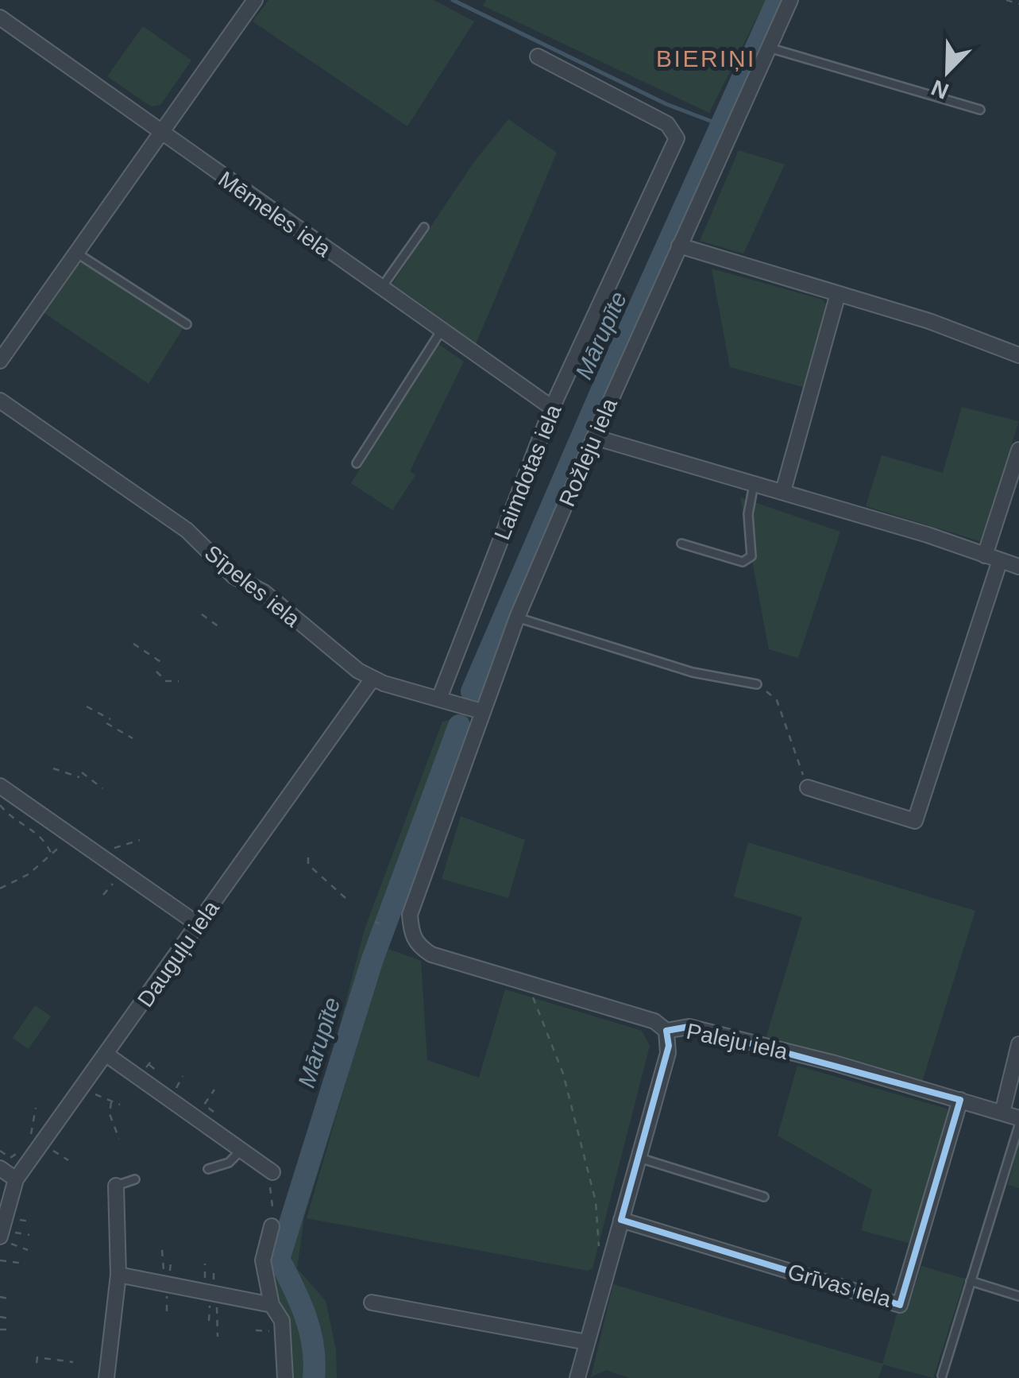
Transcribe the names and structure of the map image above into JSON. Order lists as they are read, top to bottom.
{
  "streets": {
    "street": [
      "Mēmeles iela",
      "Rožleju iela",
      "Laimdotas iela",
      "Sīpeles iela",
      "Dauguļu iela",
      "Paleju iela",
      "Grīvas iela"
    ]
  },
  "crossings": [
    ["Mēmeles iela", "Laimdotas iela"],
    ["Rožleju iela", "Sīpeles iela"],
    ["Rožleju iela", "Paleju iela"],
    ["Laimdotas iela", "Sīpeles iela"],
    ["Sīpeles iela", "Dauguļu iela"],
    ["Paleju iela", "Grīvas iela"]
  ],
  "districts": ["BIERIŅI"],
  "water": ["Mārupīte"],
  "north": "bottom left"
}
